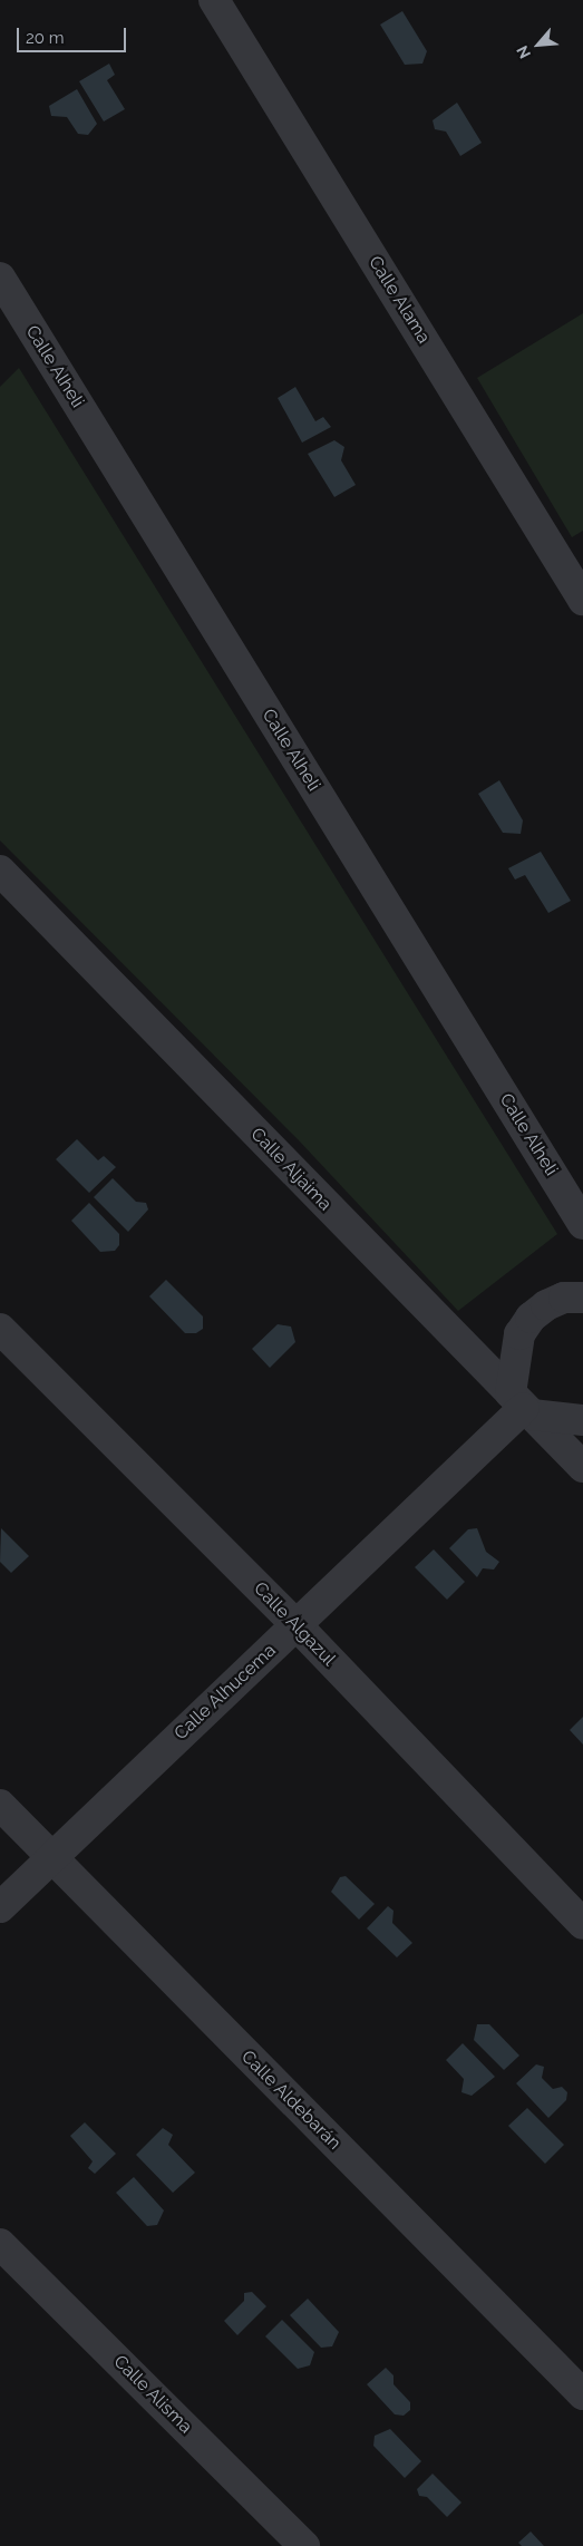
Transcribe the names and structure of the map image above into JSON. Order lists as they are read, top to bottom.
{
  "streets": {
    "street": [
      "Calle Alama",
      "Calle Alheli",
      "Calle Aljaima",
      "Calle Algazul",
      "Calle Alhucema",
      "Calle Aldebarán",
      "Calle Alisma"
    ]
  },
  "crossings": [
    ["Calle Aljaima", "Calle Alhucema"],
    ["Calle Algazul", "Calle Alhucema"],
    ["Calle Alhucema", "Calle Aldebarán"]
  ],
  "scale_bar": "20 m",
  "north": "bottom left"
}
